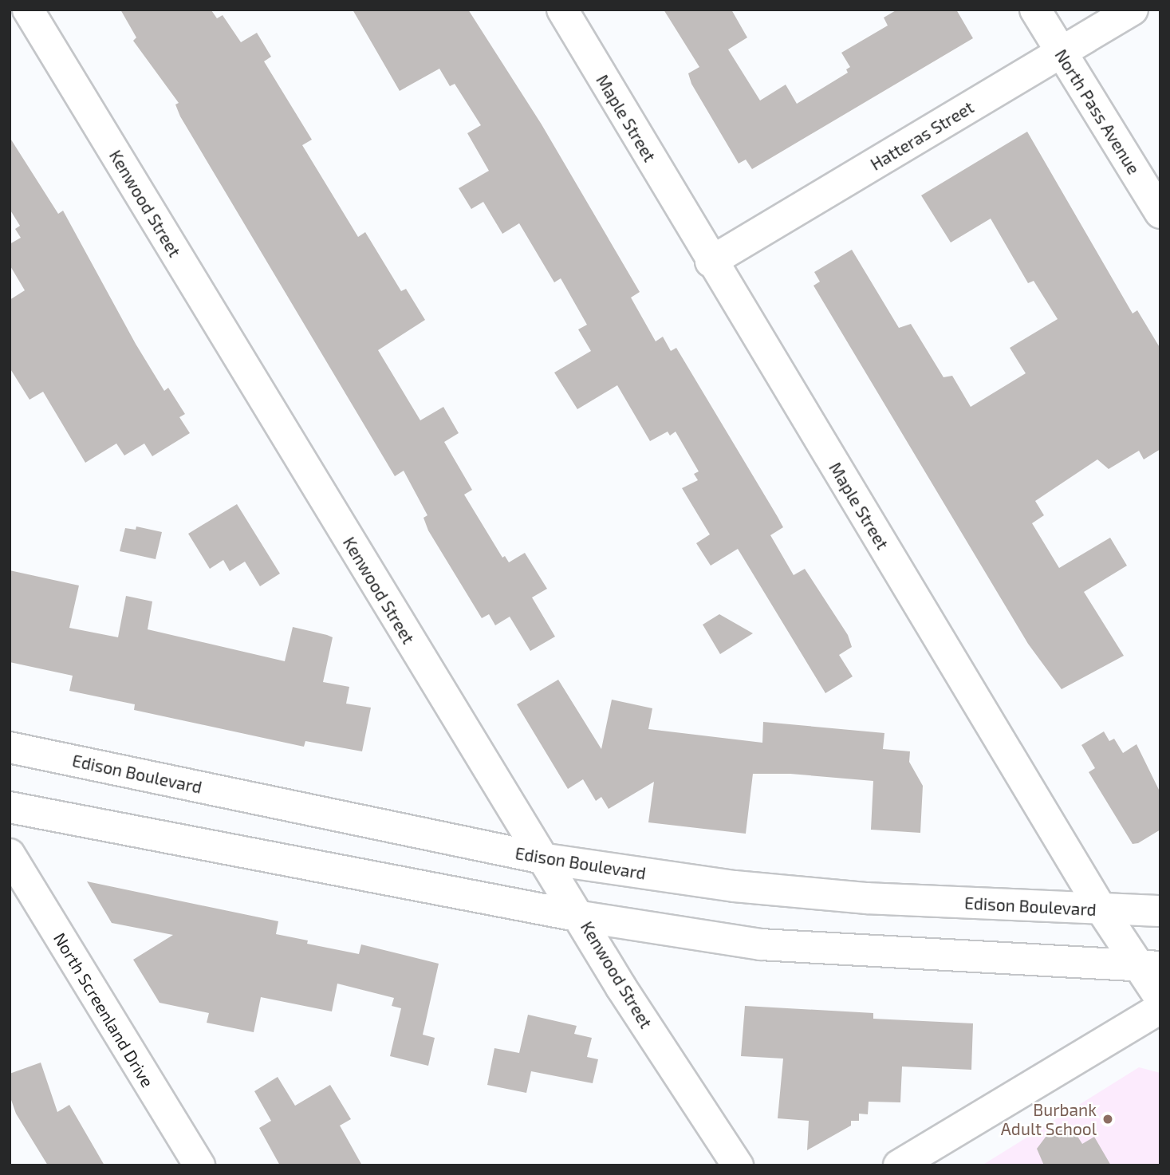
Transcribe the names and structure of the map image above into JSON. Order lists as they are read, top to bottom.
{
  "streets": {
    "street": [
      "North Pass Avenue",
      "Maple Street",
      "Hatteras Street",
      "Kenwood Street",
      "Edison Boulevard",
      "North Screenland Drive"
    ]
  },
  "crossings": [
    ["North Pass Avenue", "Hatteras Street"],
    ["Maple Street", "Hatteras Street"],
    ["Maple Street", "Edison Boulevard"],
    ["Kenwood Street", "Edison Boulevard"]
  ],
  "places": ["Burbank Adult School"]
}
